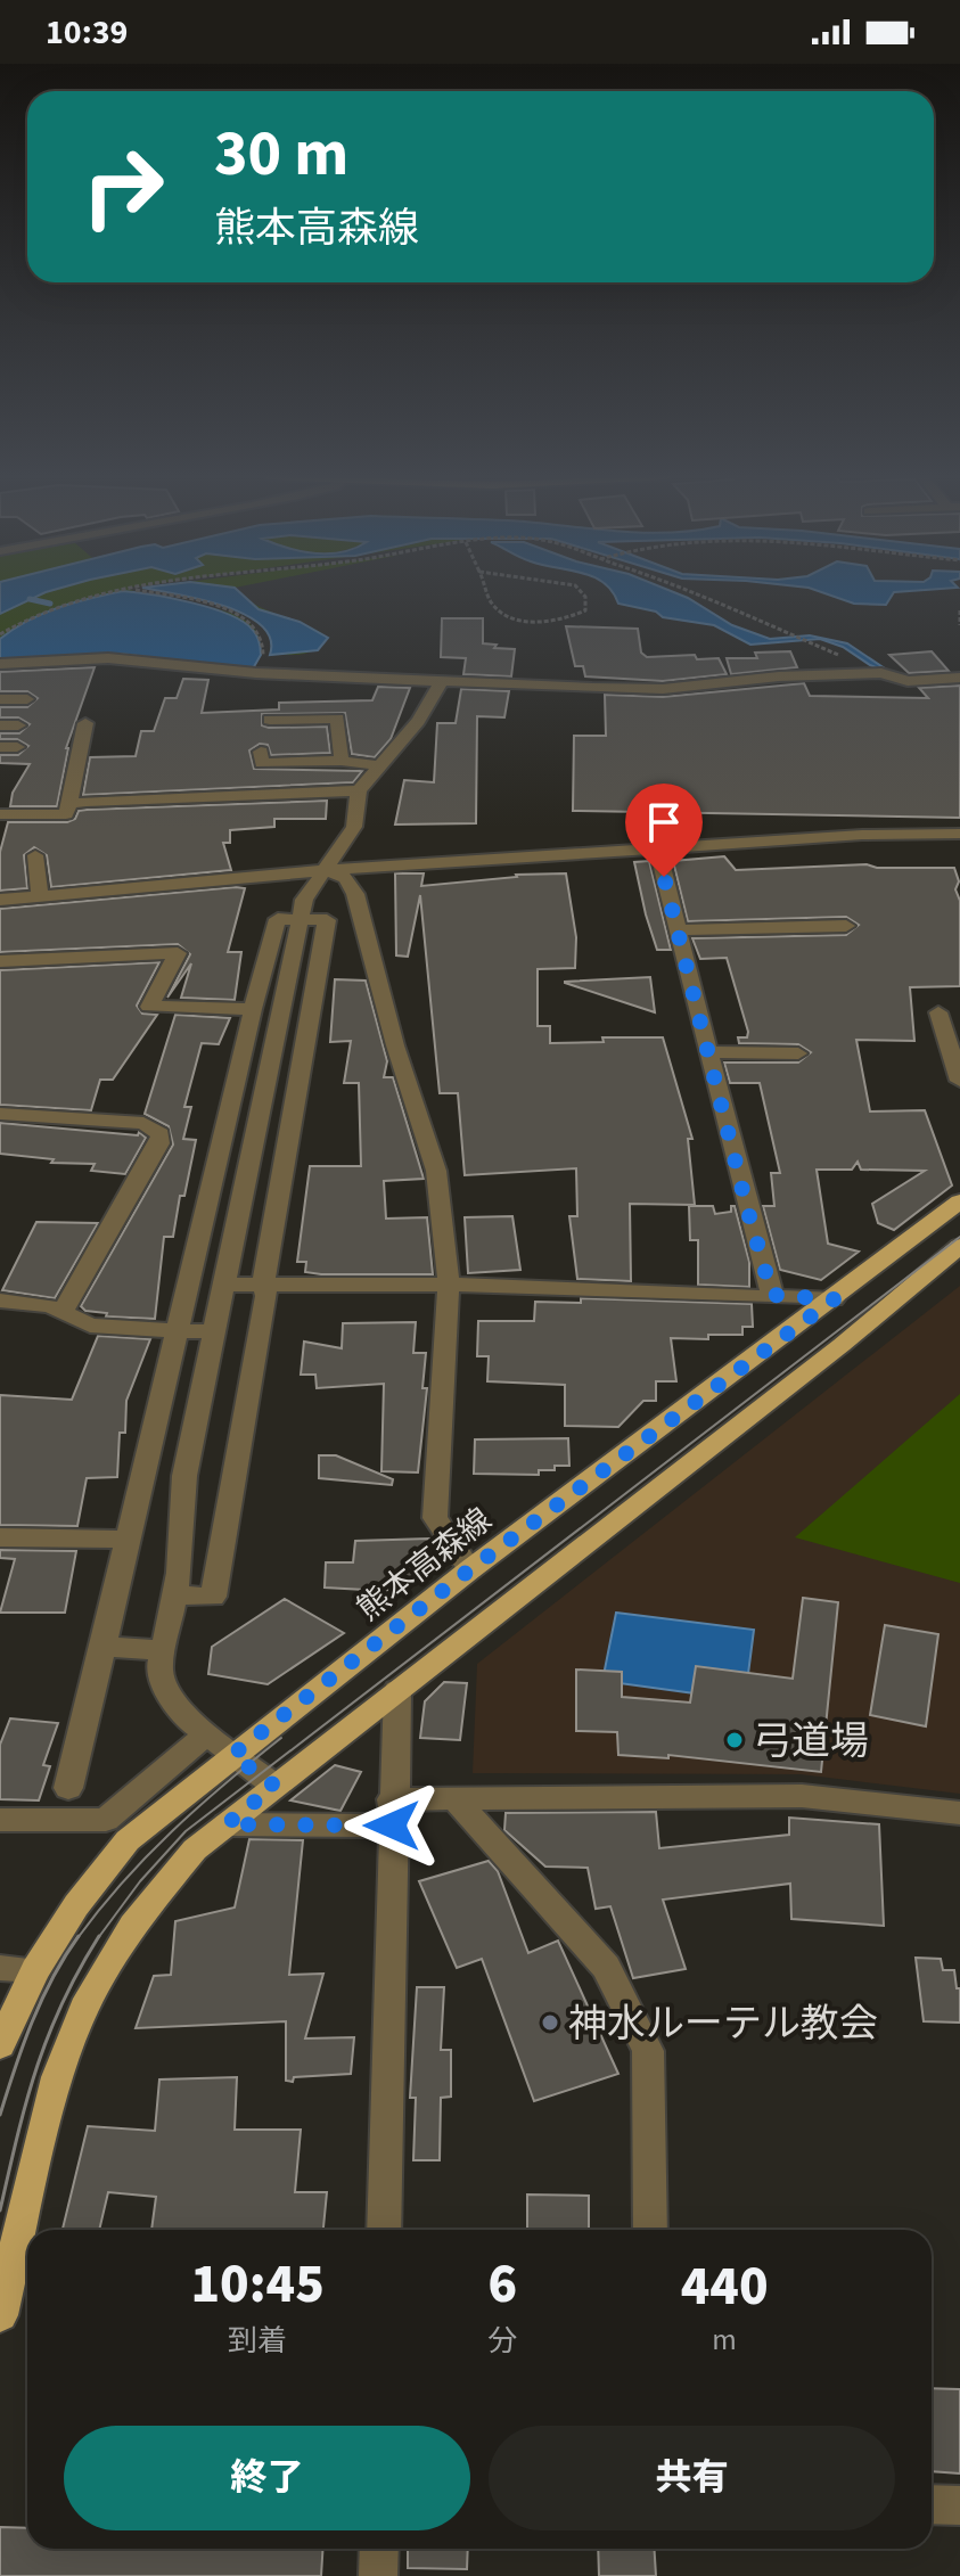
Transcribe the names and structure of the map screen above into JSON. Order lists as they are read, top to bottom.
{
  "streets": {
    "main road": ["熊本高森線"]
  },
  "places": ["弓道場", "神水ルーテル教会"],
  "page": {
    "status": "10:39",
    "turn": ["30 m", "熊本高森線"],
    "eta": [
      "10:45",
      "到着",
      "6",
      "分",
      "440",
      "m"
    ],
    "buttons": ["終了", "共有"]
  }
}
